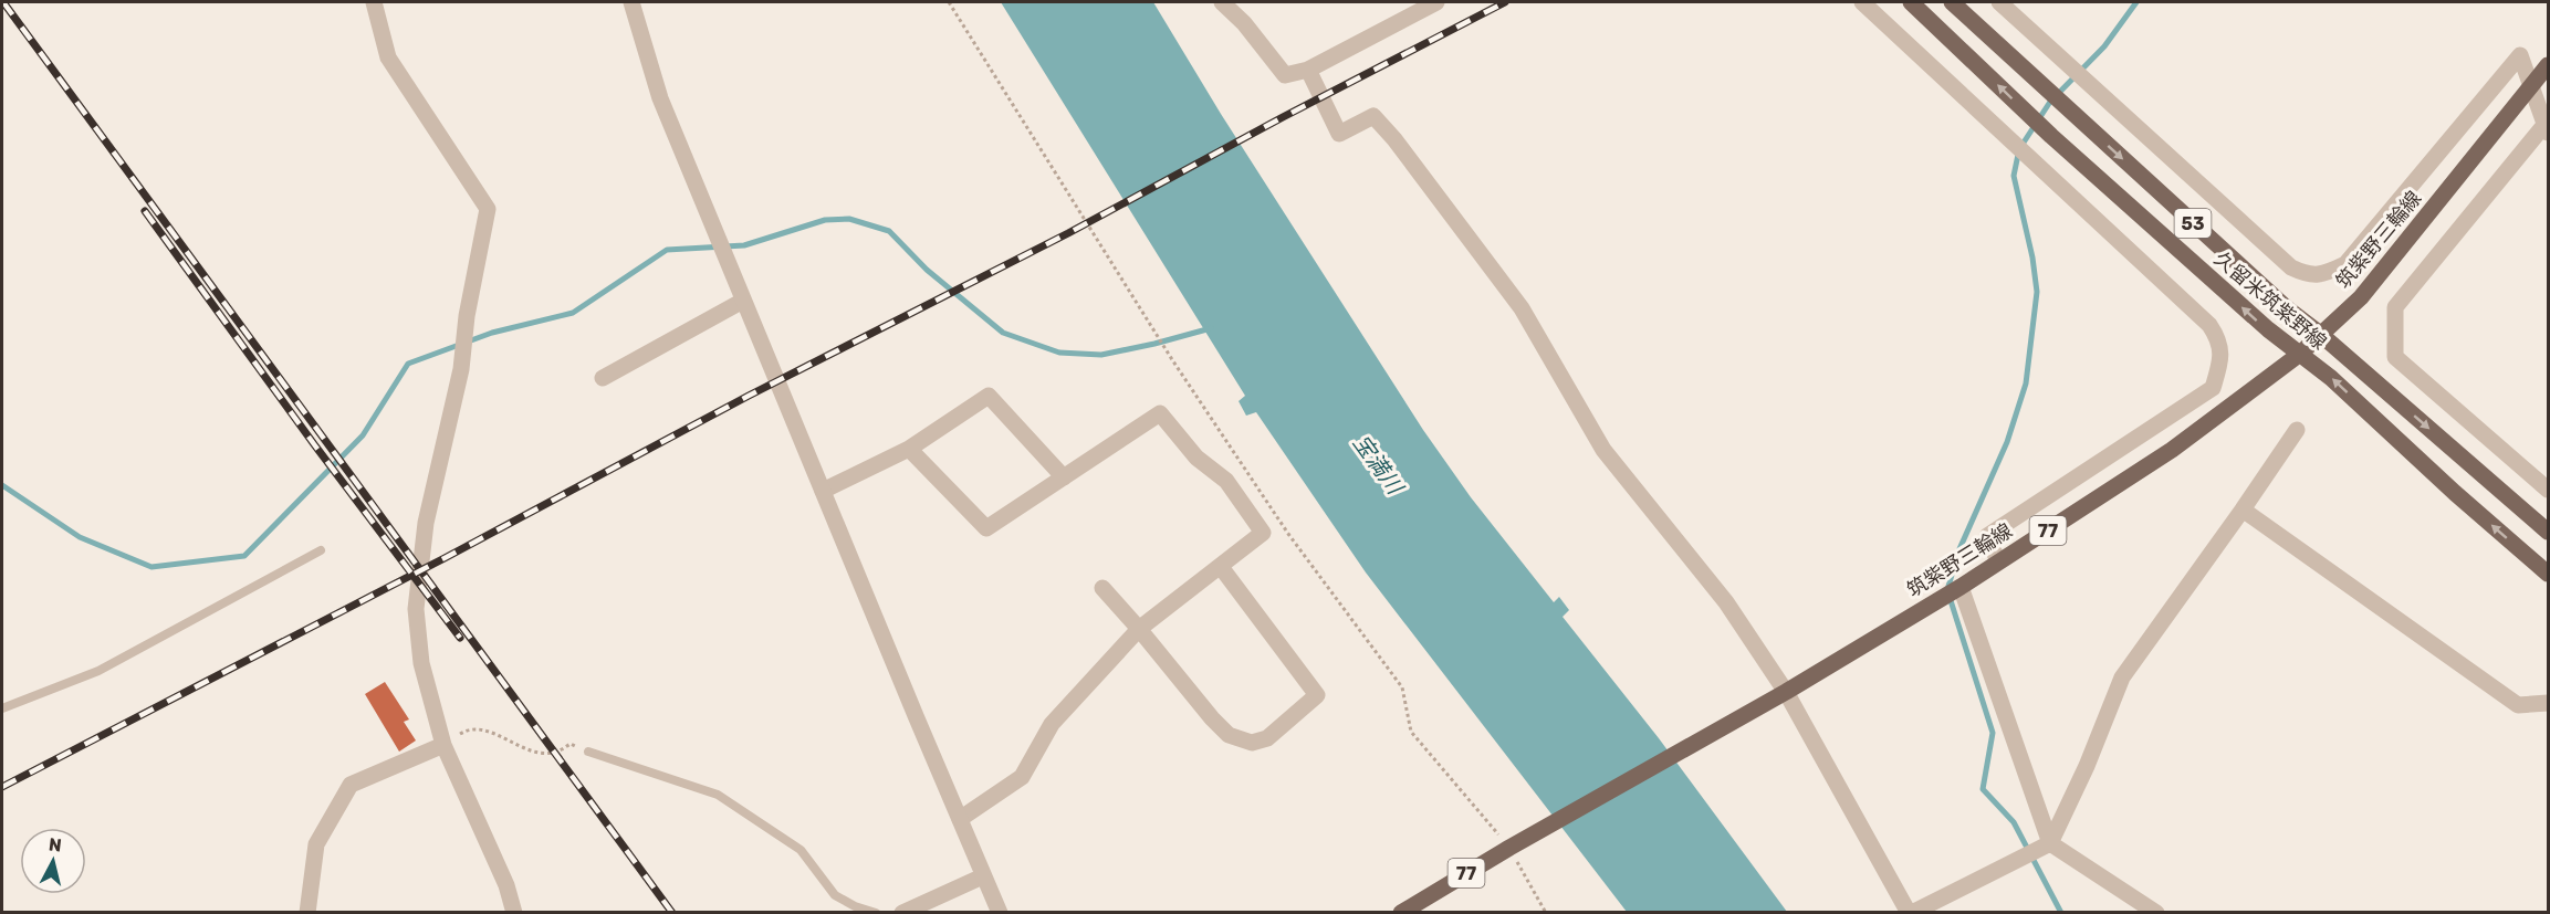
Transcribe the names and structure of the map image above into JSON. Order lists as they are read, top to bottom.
{
  "streets": {
    "main road": [
      "53",
      "筑紫野三輪線",
      "久留米筑紫野線",
      "77"
    ]
  },
  "crossings": [
    ["筑紫野三輪線", "久留米筑紫野線"]
  ],
  "water": ["宝満川"],
  "north": "top"
}
